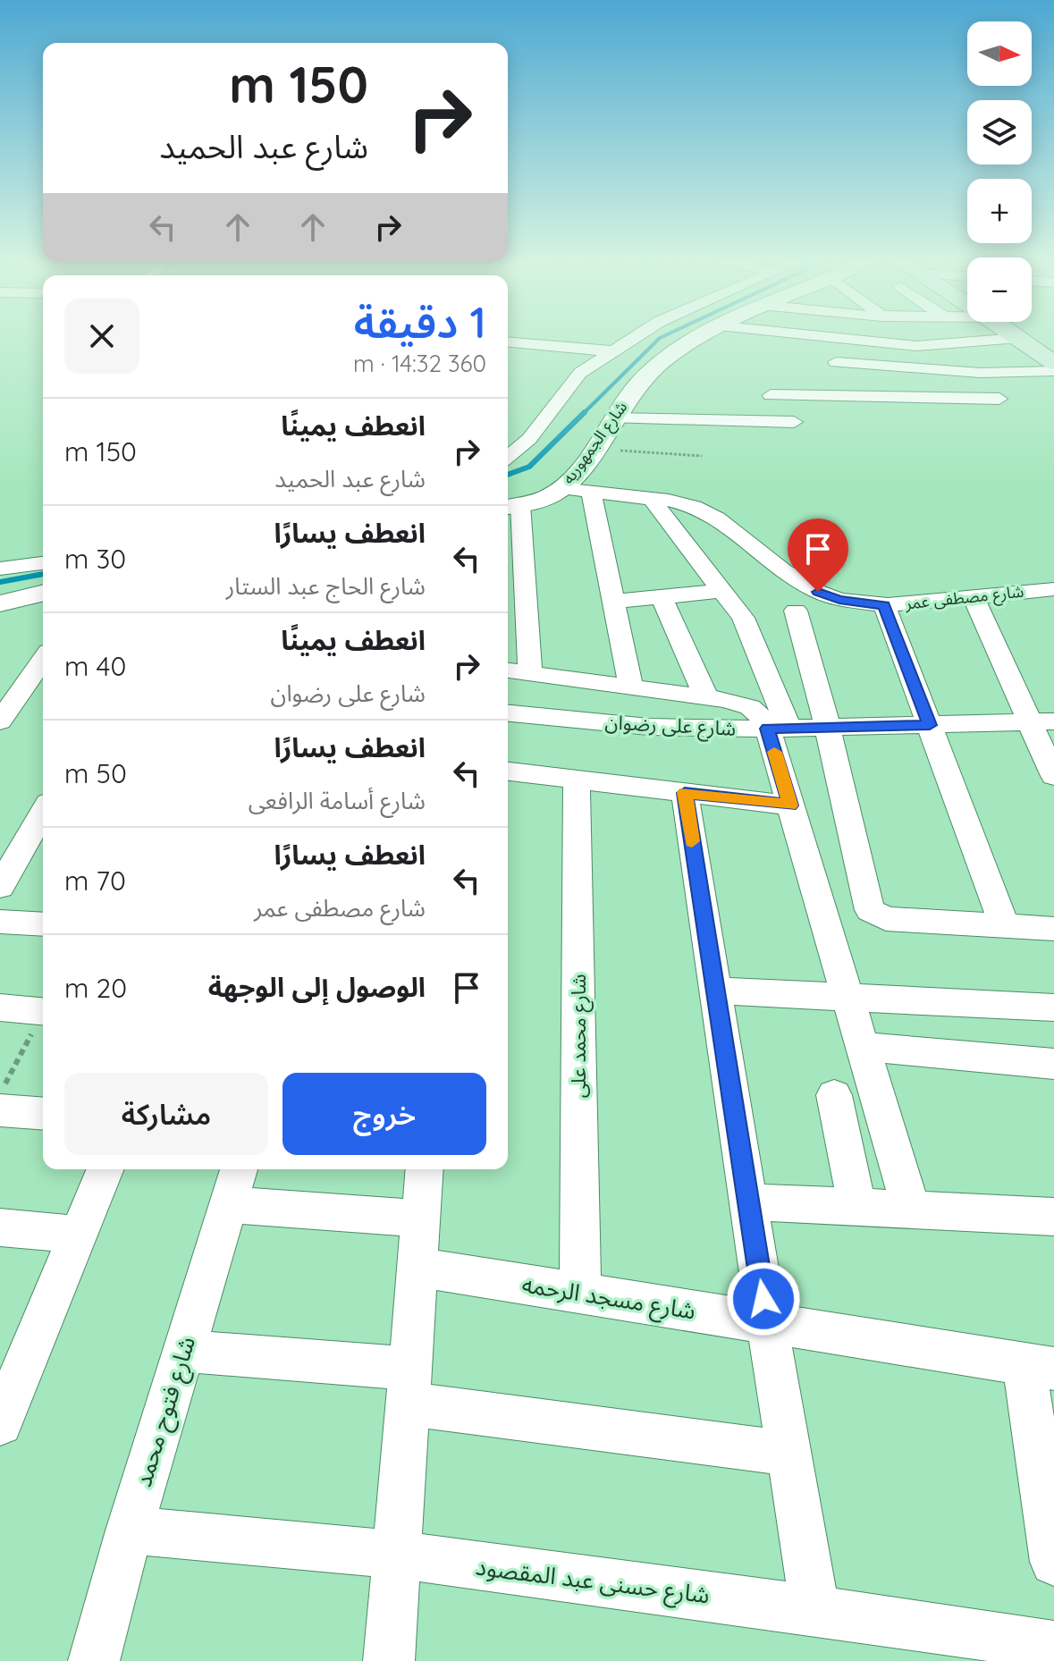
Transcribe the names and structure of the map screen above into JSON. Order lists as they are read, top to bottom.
{
  "streets": {
    "street": [
      "شارع الجمهوريه",
      "شارع مصطفى عمر",
      "شارع على رضوان",
      "شارع محمد على",
      "شارع مسجد الرحمه",
      "شارع فتوح محمد",
      "شارع حسنى عبد المقصود"
    ]
  },
  "crossings": [
    ["شارع الجمهوريه", "شارع مصطفى عمر"],
    ["شارع محمد على", "شارع مسجد الرحمه"],
    ["شارع فتوح محمد", "شارع حسنى عبد المقصود"]
  ],
  "north": "right",
  "page": {
    "map_buttons": ["+", "−"],
    "turn": ["150 m", "شارع عبد الحميد"],
    "heading": ["1 دقيقة", "360 m · 14:32"],
    "list": [
      {
        "name": "انعطف يمينًا",
        "note": "شارع عبد الحميد",
        "value": "150 m"
      },
      {
        "name": "انعطف يسارًا",
        "note": "شارع الحاج عبد الستار",
        "value": "30 m"
      },
      {
        "name": "انعطف يمينًا",
        "note": "شارع على رضوان",
        "value": "40 m"
      },
      {
        "name": "انعطف يسارًا",
        "note": "شارع أسامة الرافعى",
        "value": "50 m"
      },
      {
        "name": "انعطف يسارًا",
        "note": "شارع مصطفى عمر",
        "value": "70 m"
      },
      {
        "name": "الوصول إلى الوجهة",
        "value": "20 m"
      }
    ],
    "buttons": ["خروج", "مشاركة"]
  }
}
